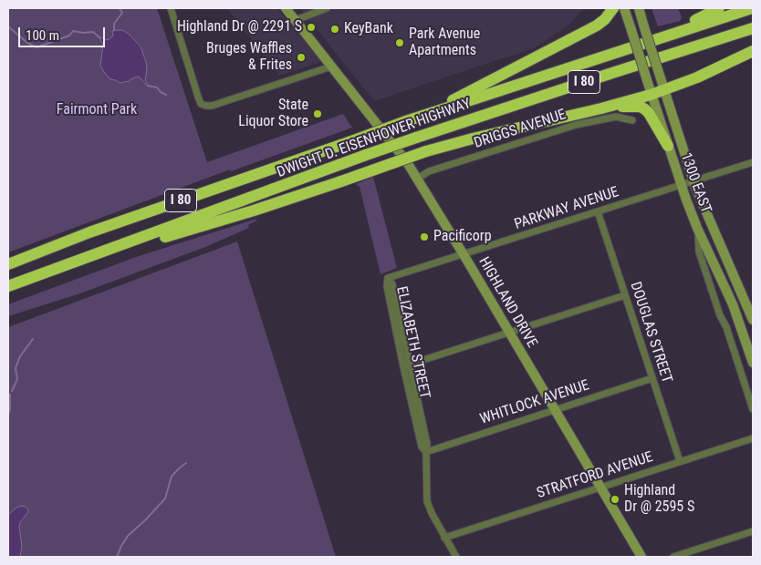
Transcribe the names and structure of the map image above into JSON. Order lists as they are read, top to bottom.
{
  "streets": {
    "highway": ["I 80", "DWIGHT D. EISENHOWER HIGHWAY"],
    "main road": ["1300 EAST", "HIGHLAND DRIVE"],
    "street": [
      "DRIGGS AVENUE",
      "PARKWAY AVENUE",
      "DOUGLAS STREET",
      "ELIZABETH STREET",
      "WHITLOCK AVENUE",
      "STRATFORD AVENUE"
    ]
  },
  "crossings": [
    ["DRIGGS AVENUE", "HIGHLAND DRIVE"],
    ["1300 EAST", "PARKWAY AVENUE"],
    ["PARKWAY AVENUE", "HIGHLAND DRIVE"],
    ["PARKWAY AVENUE", "DOUGLAS STREET"],
    ["PARKWAY AVENUE", "ELIZABETH STREET"],
    ["HIGHLAND DRIVE", "WHITLOCK AVENUE"],
    ["HIGHLAND DRIVE", "STRATFORD AVENUE"],
    ["DOUGLAS STREET", "WHITLOCK AVENUE"],
    ["DOUGLAS STREET", "STRATFORD AVENUE"],
    ["ELIZABETH STREET", "WHITLOCK AVENUE"],
    ["ELIZABETH STREET", "STRATFORD AVENUE"]
  ],
  "parks": ["Fairmont Park"],
  "places": [
    "Highland Dr @ 2291 S",
    "KeyBank",
    "Park Avenue Apartments",
    "Bruges Waffles & Frites",
    "State Liquor Store",
    "Pacificorp",
    "Highland Dr @ 2595 S"
  ],
  "scale_bar": "100 m"
}
